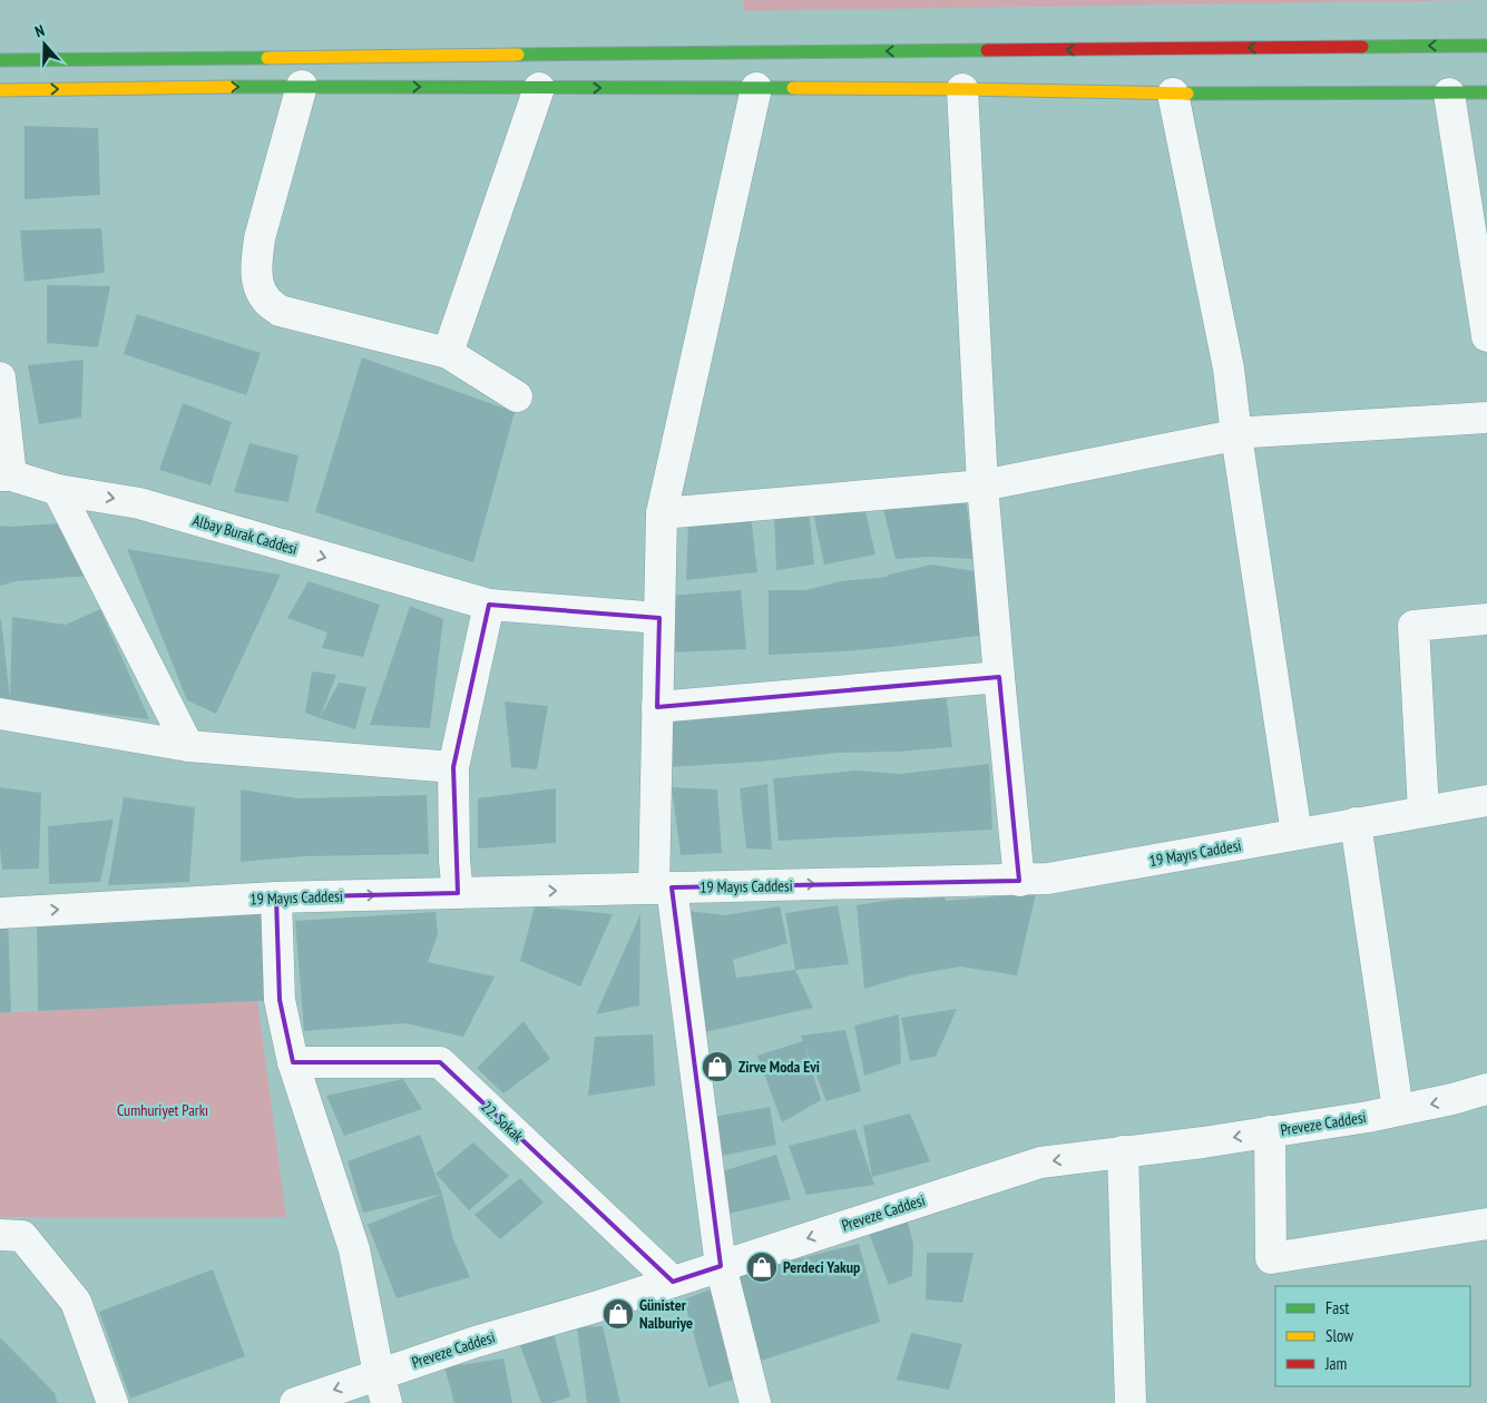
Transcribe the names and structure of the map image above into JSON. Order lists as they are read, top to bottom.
{
  "streets": {
    "street": [
      "Albay Burak Caddesi",
      "19 Mayıs Caddesi",
      "22. Sokak",
      "Preveze Caddesi"
    ]
  },
  "crossings": [
    ["22. Sokak", "Preveze Caddesi"]
  ],
  "one_way": ["Preveze Caddesi"],
  "parks": ["Cumhuriyet Parkı"],
  "places": {
    "shop": ["Zirve Moda Evi", "Perdeci Yakup", "Günister Nalburiye"]
  },
  "legend": ["Fast", "Slow", "Jam"],
  "north": "top"
}
